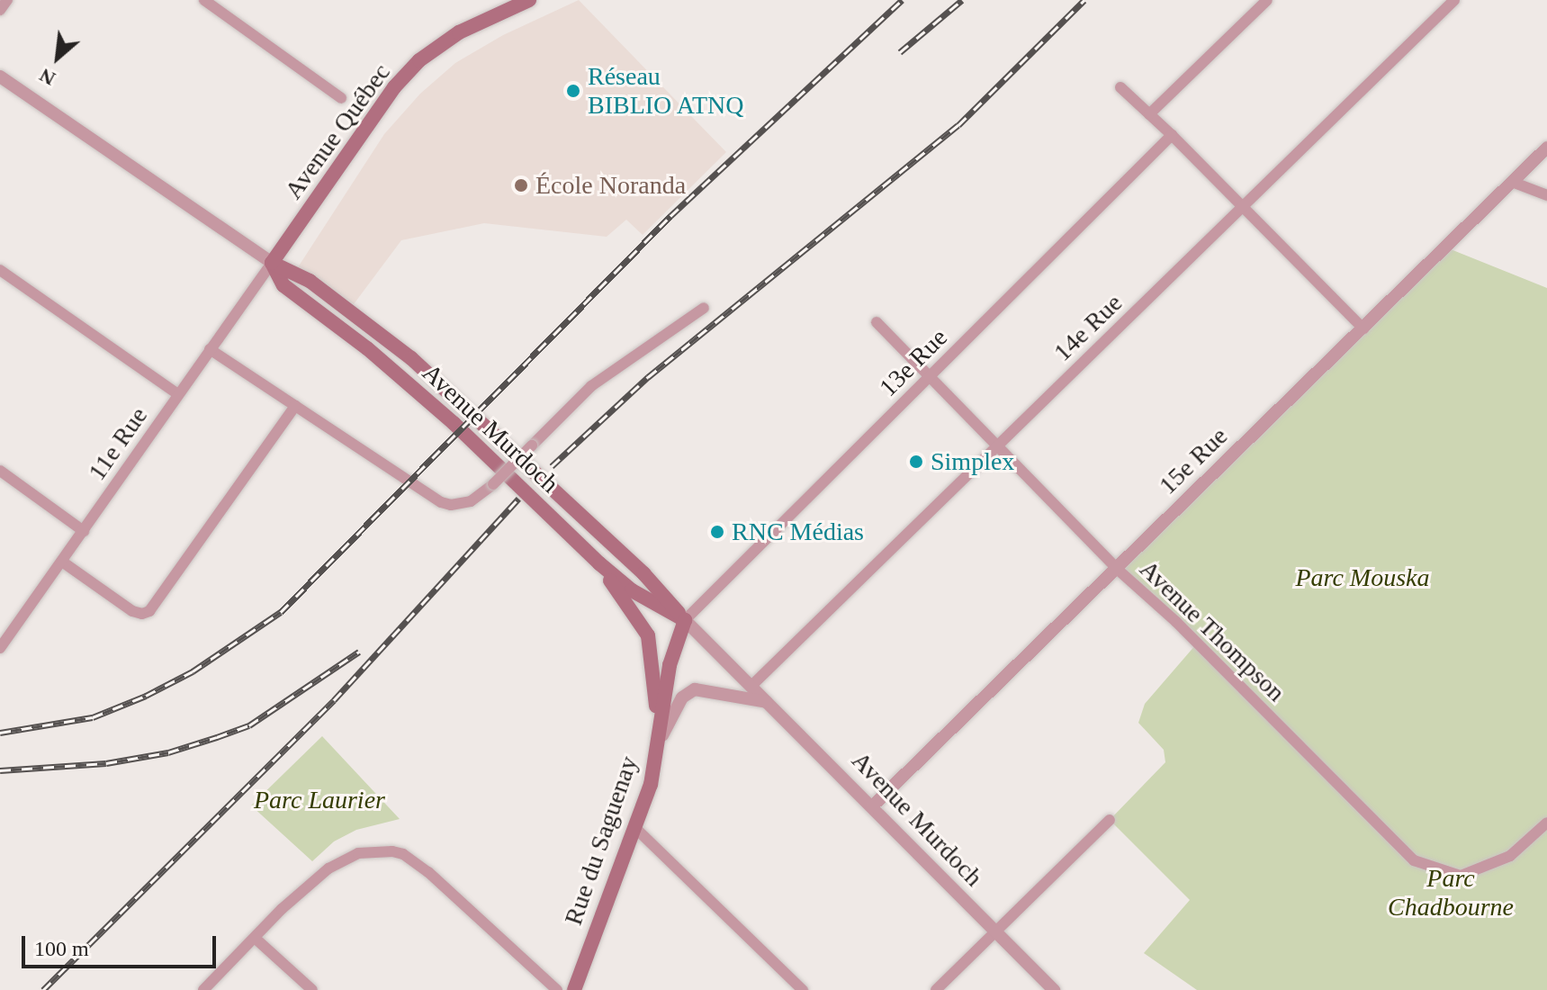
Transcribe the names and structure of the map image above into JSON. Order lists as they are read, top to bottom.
{
  "streets": {
    "main road": ["Avenue Québec", "Avenue Murdoch", "Rue du Saguenay"],
    "street": [
      "14e Rue",
      "13e Rue",
      "11e Rue",
      "15e Rue",
      "Avenue Thompson"
    ]
  },
  "crossings": [
    ["Avenue Québec", "Avenue Murdoch"],
    ["Avenue Québec", "11e Rue"],
    ["14e Rue", "Avenue Murdoch"],
    ["14e Rue", "Avenue Thompson"],
    ["13e Rue", "Avenue Murdoch"],
    ["13e Rue", "Avenue Thompson"],
    ["13e Rue", "Rue du Saguenay"],
    ["Avenue Murdoch", "11e Rue"],
    ["Avenue Murdoch", "15e Rue"],
    ["Avenue Murdoch", "Rue du Saguenay"],
    ["15e Rue", "Avenue Thompson"]
  ],
  "parks": ["Parc Mouska", "Parc Laurier", "Parc Chadbourne"],
  "places": [
    "Réseau BIBLIO ATNQ",
    "École Noranda",
    "Simplex",
    "RNC Médias"
  ],
  "scale_bar": "100 m",
  "north": "bottom left"
}
